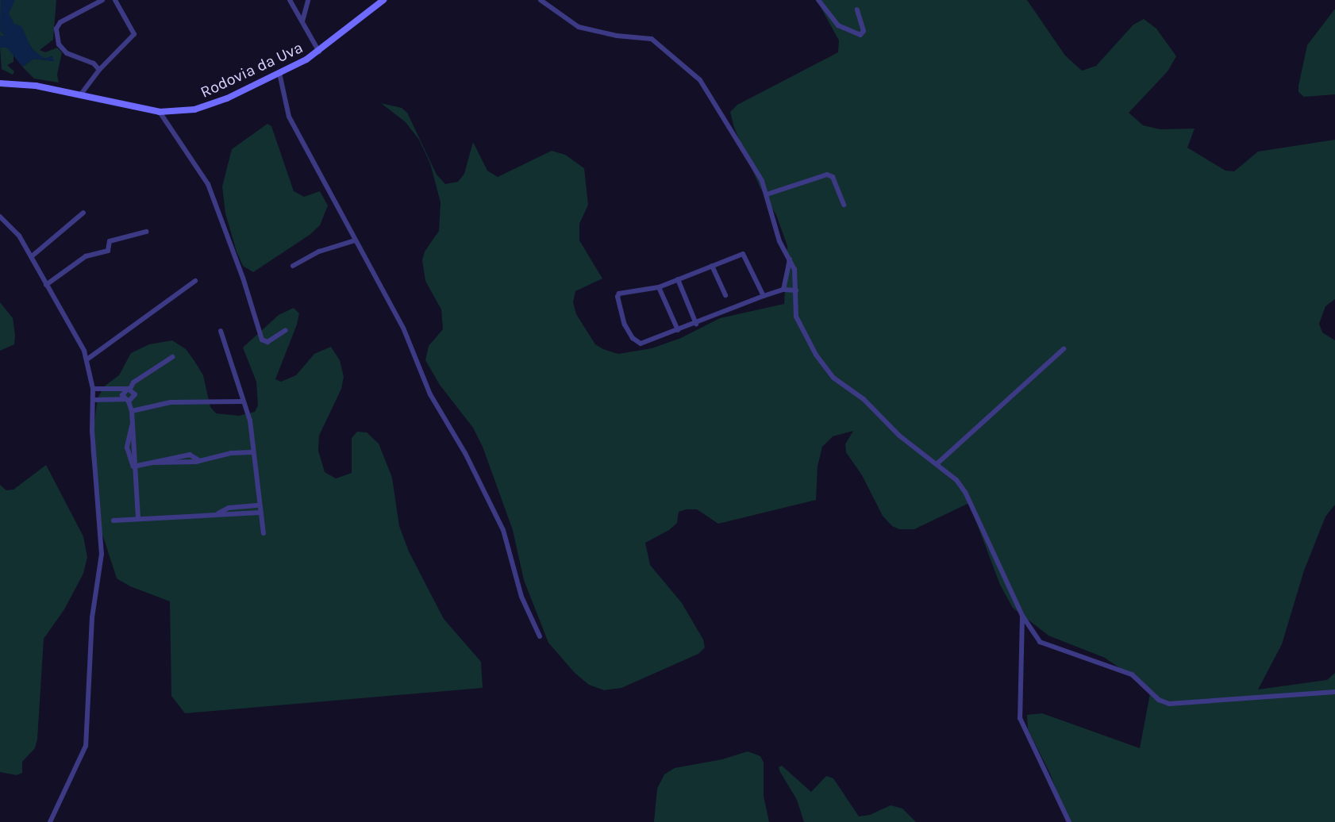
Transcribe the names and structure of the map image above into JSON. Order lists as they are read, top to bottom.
{
  "streets": {
    "street": ["Rodovia da Uva"]
  }
}
